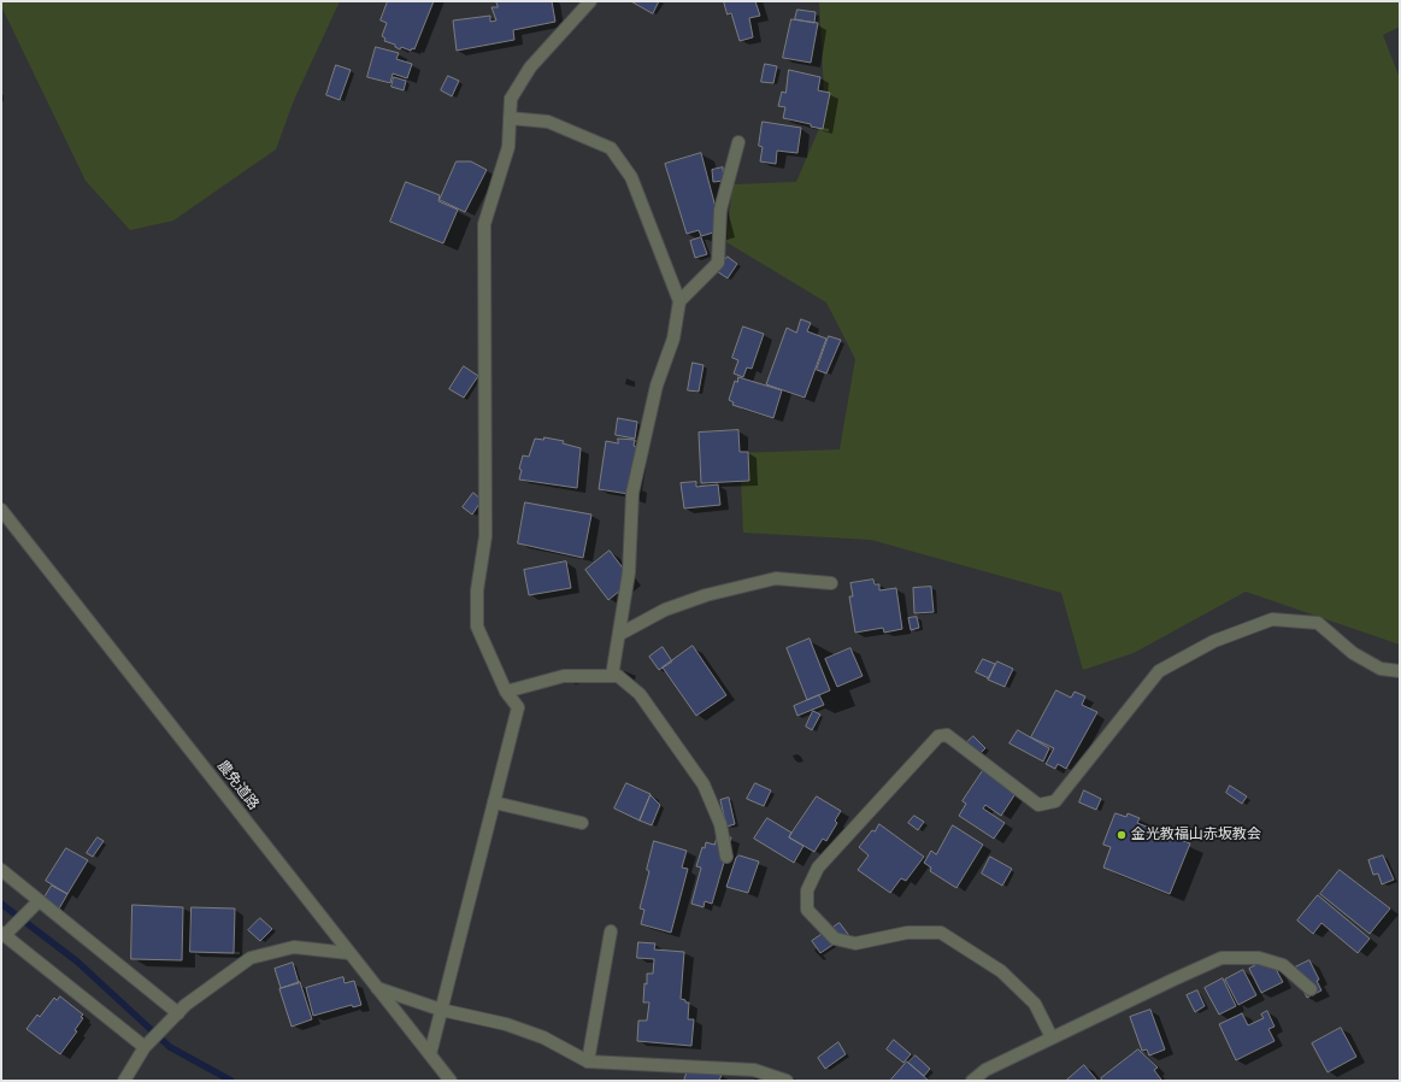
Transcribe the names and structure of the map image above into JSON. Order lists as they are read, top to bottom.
{
  "streets": {
    "street": ["農免道路"]
  },
  "places": ["金光教福山赤坂教会"]
}
